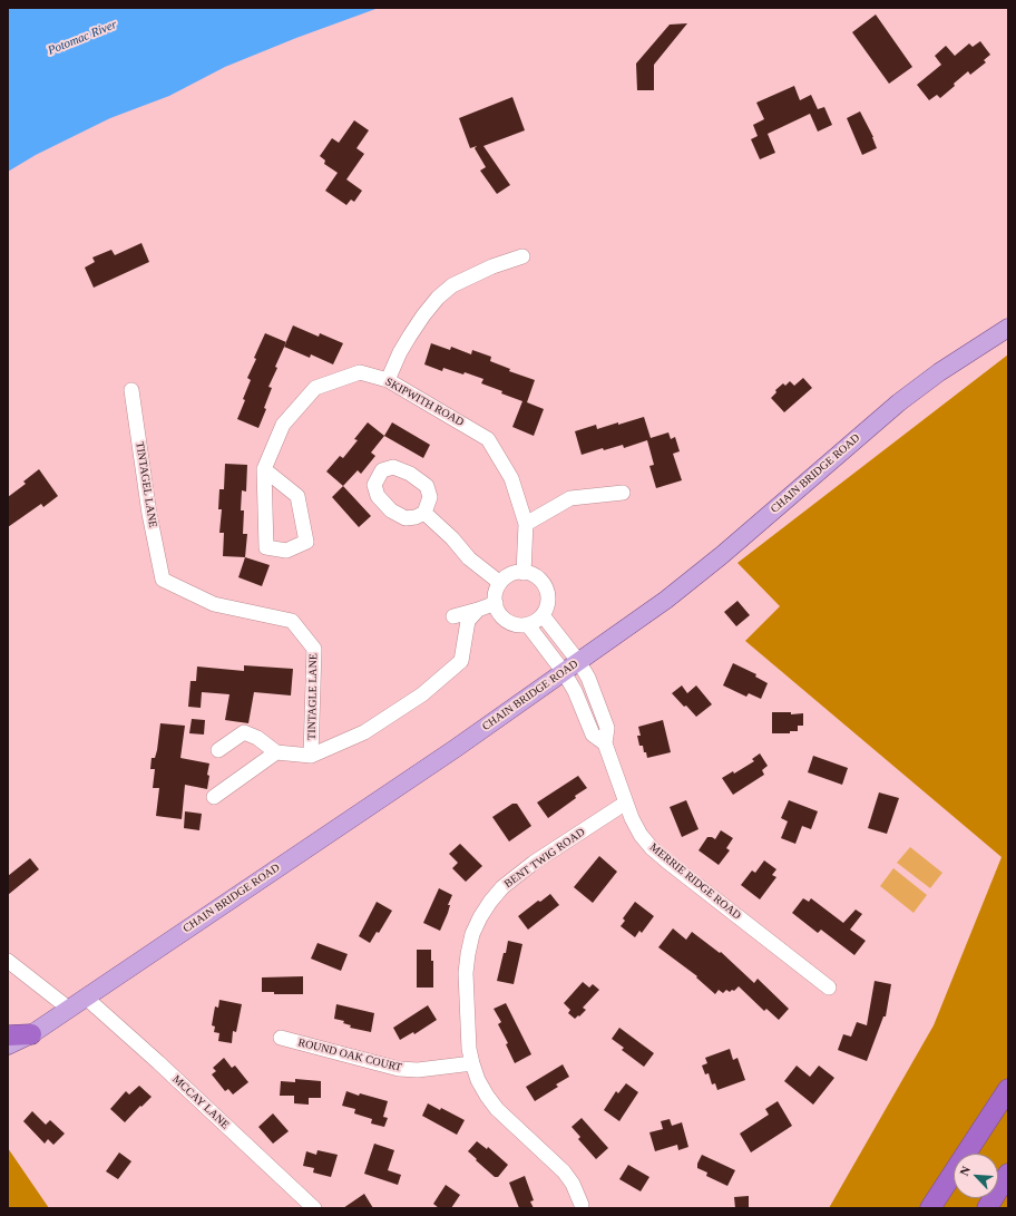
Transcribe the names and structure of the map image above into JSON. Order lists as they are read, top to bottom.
{
  "streets": {
    "main road": ["CHAIN BRIDGE ROAD"],
    "street": [
      "SKIPWITH ROAD",
      "TINTAGEL LANE",
      "TINTAGLE LANE",
      "BENT TWIG ROAD",
      "MERRIE RIDGE ROAD",
      "ROUND OAK COURT",
      "MCCAY LANE"
    ]
  },
  "crossings": [
    ["SKIPWITH ROAD", "MERRIE RIDGE ROAD"],
    ["CHAIN BRIDGE ROAD", "MERRIE RIDGE ROAD"],
    ["CHAIN BRIDGE ROAD", "MCCAY LANE"],
    ["TINTAGEL LANE", "TINTAGLE LANE"],
    ["BENT TWIG ROAD", "MERRIE RIDGE ROAD"],
    ["BENT TWIG ROAD", "ROUND OAK COURT"]
  ],
  "water": ["Potomac River"],
  "north": "top left"
}
